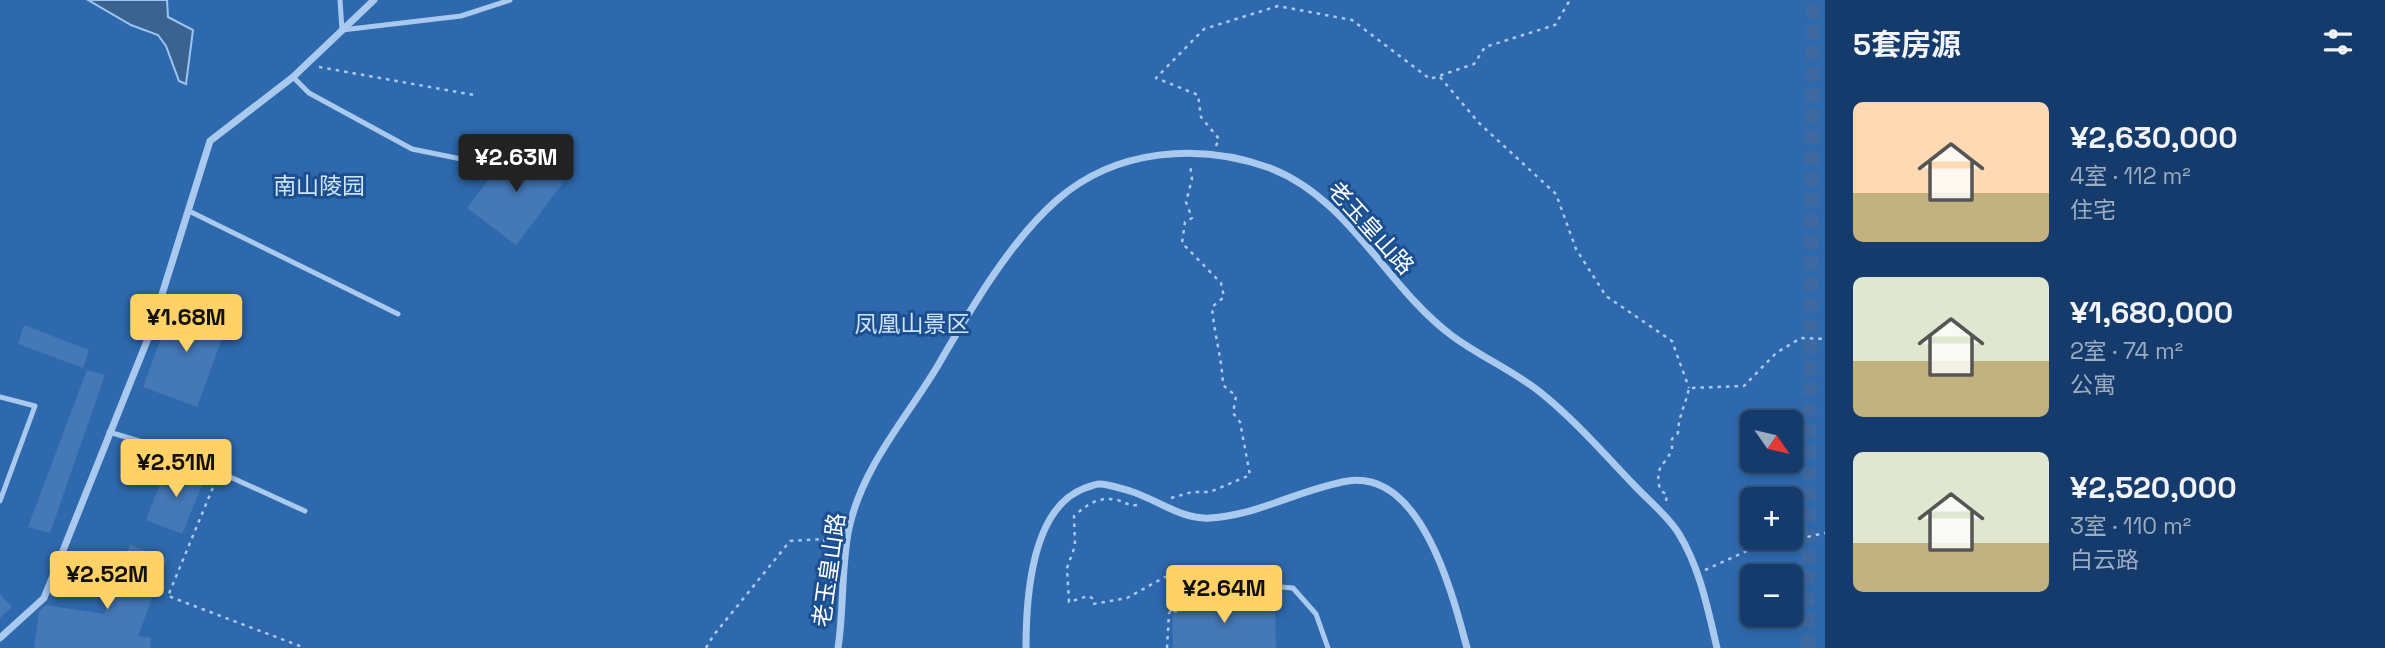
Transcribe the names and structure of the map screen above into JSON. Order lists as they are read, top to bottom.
{
  "streets": {
    "street": ["老玉皇山路"]
  },
  "parks": ["南山陵园", "凤凰山景区"],
  "north": "bottom right",
  "page": {
    "heading": "5套房源",
    "list": [
      {
        "name": "¥2,630,000",
        "note": "4室 · 112 m² · 住宅"
      },
      {
        "name": "¥1,680,000",
        "note": "2室 · 74 m² · 公寓"
      },
      {
        "name": "¥2,520,000",
        "note": "3室 · 110 m² · 白云路"
      }
    ],
    "price": [
      "¥2.63M",
      "¥1.68M",
      "¥2.51M",
      "¥2.52M",
      "¥2.64M"
    ],
    "map_buttons": ["+", "−"]
  }
}
